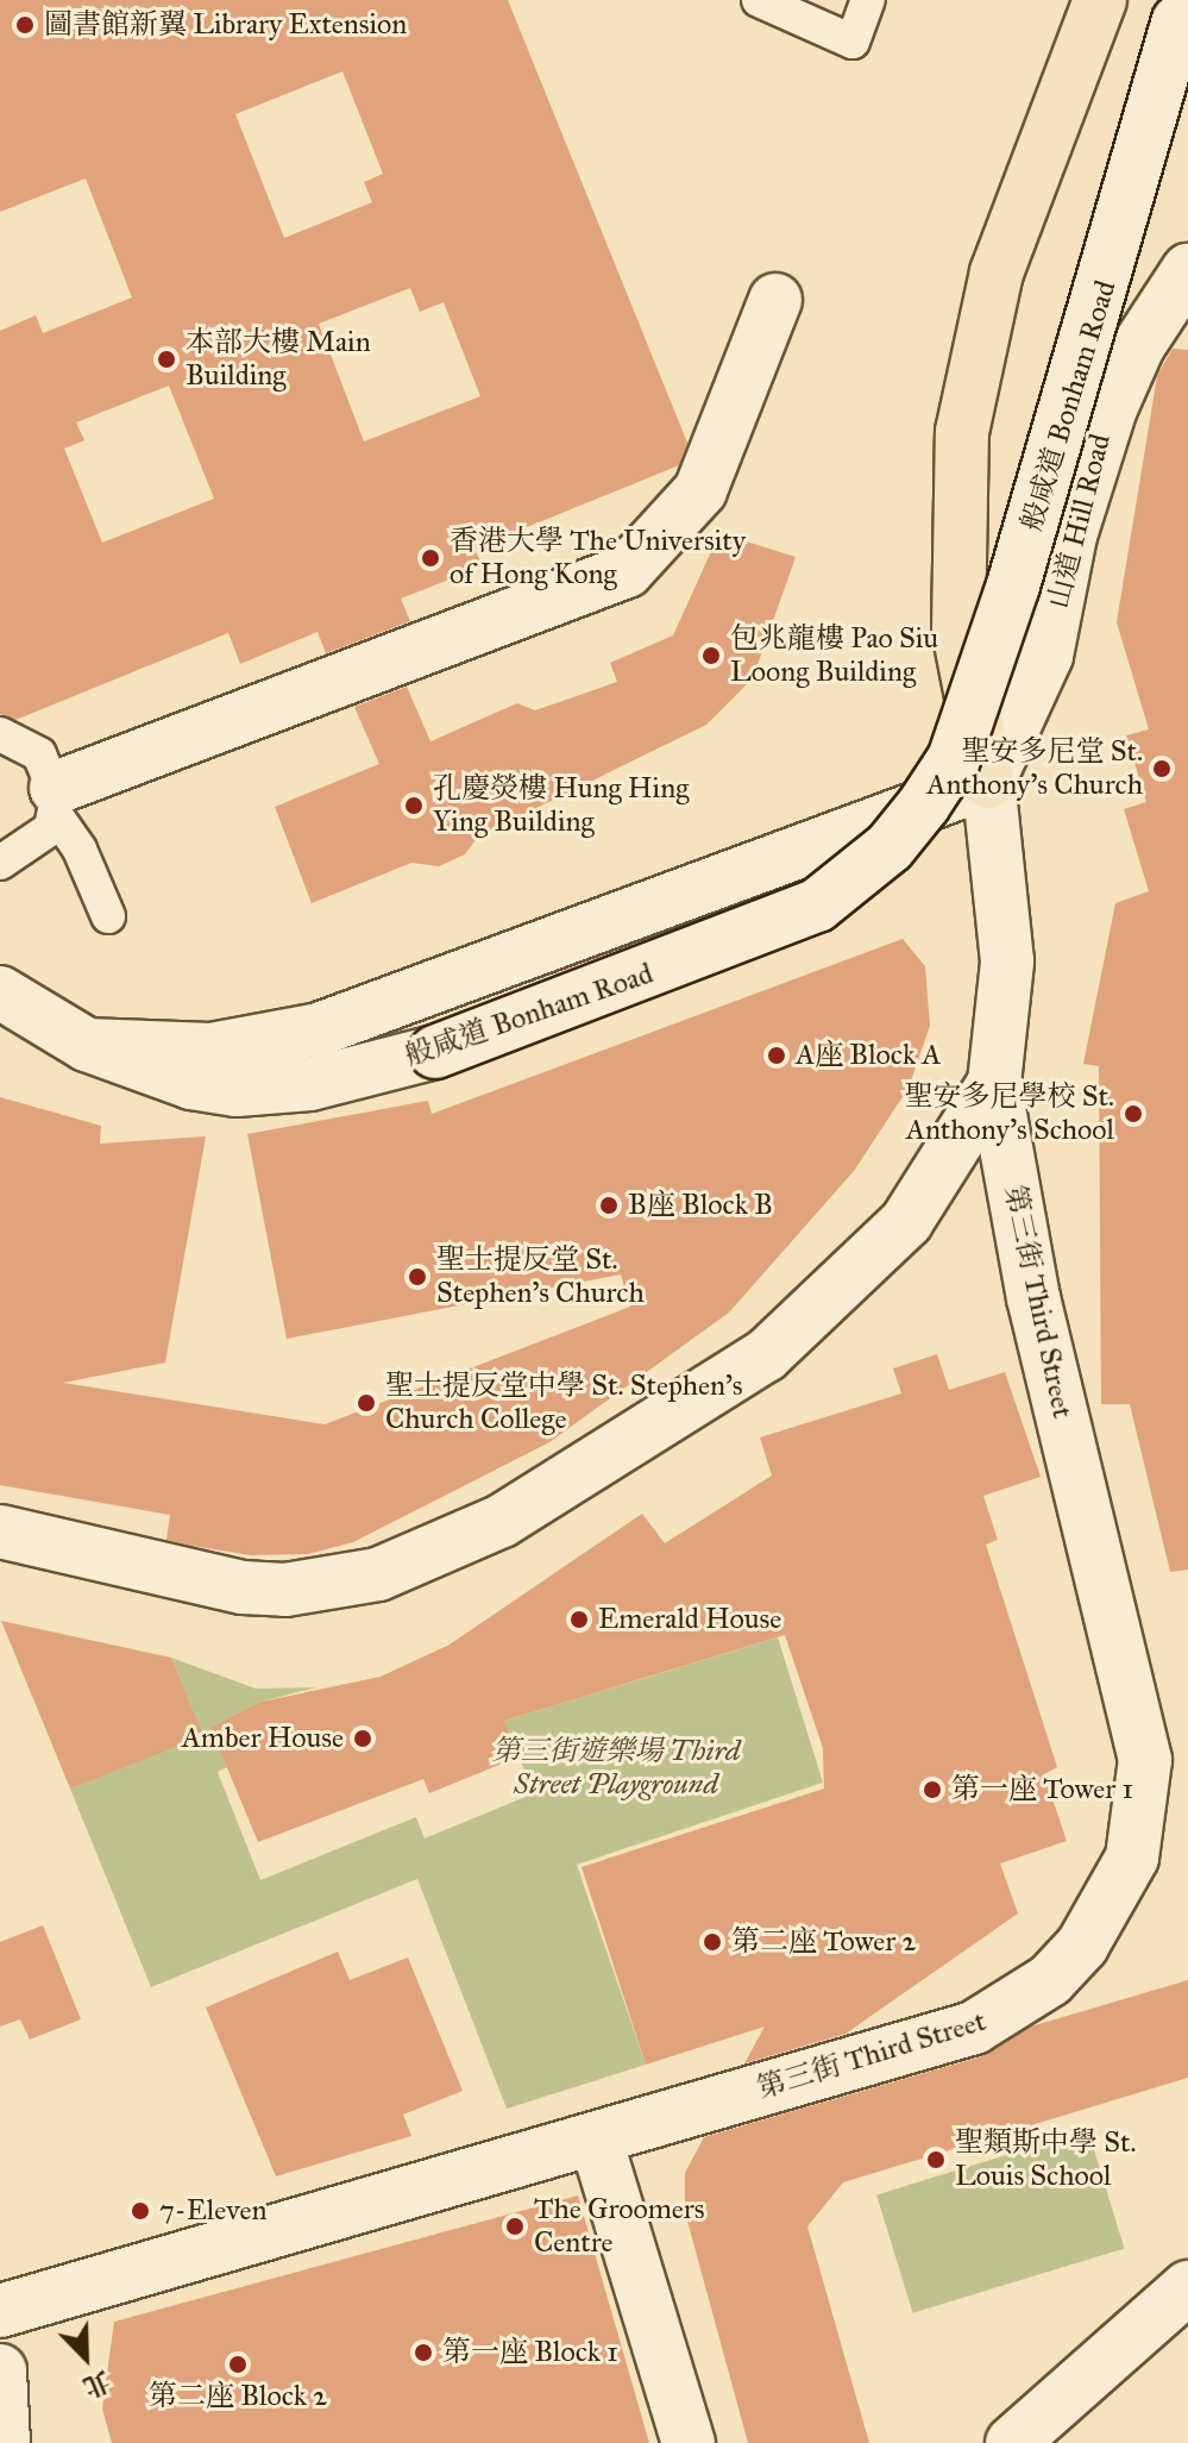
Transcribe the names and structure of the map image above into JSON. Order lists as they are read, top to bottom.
{
  "streets": {
    "main road": ["般咸道 Bonham Road", "山道 Hill Road", "第三街 Third Street"]
  },
  "crossings": [
    ["般咸道 Bonham Road", "山道 Hill Road"]
  ],
  "parks": ["第三街遊樂場 Third Street Playground"],
  "places": [
    "圖書館新翼 Library Extension",
    "本部大樓 Main Building",
    "香港大學 The University of Hong Kong",
    "包兆龍樓 Pao Siu Loong Building",
    "聖安多尼堂 St. Anthony's Church",
    "孔慶熒樓 Hung Hing Ying Building",
    "A座 Block A",
    "聖安多尼學校 St. Anthony's School",
    "B座 Block B",
    "聖士提反堂 St. Stephen's Church",
    "聖士提反堂中學 St. Stephen's Church College",
    "Emerald House",
    "Amber House",
    "第一座 Tower 1",
    "第二座 Tower 2",
    "聖類斯中學 St. Louis School",
    "7-Eleven",
    "The Groomers Centre",
    "第一座 Block 1",
    "第二座 Block 2"
  ],
  "north": "bottom right"
}
